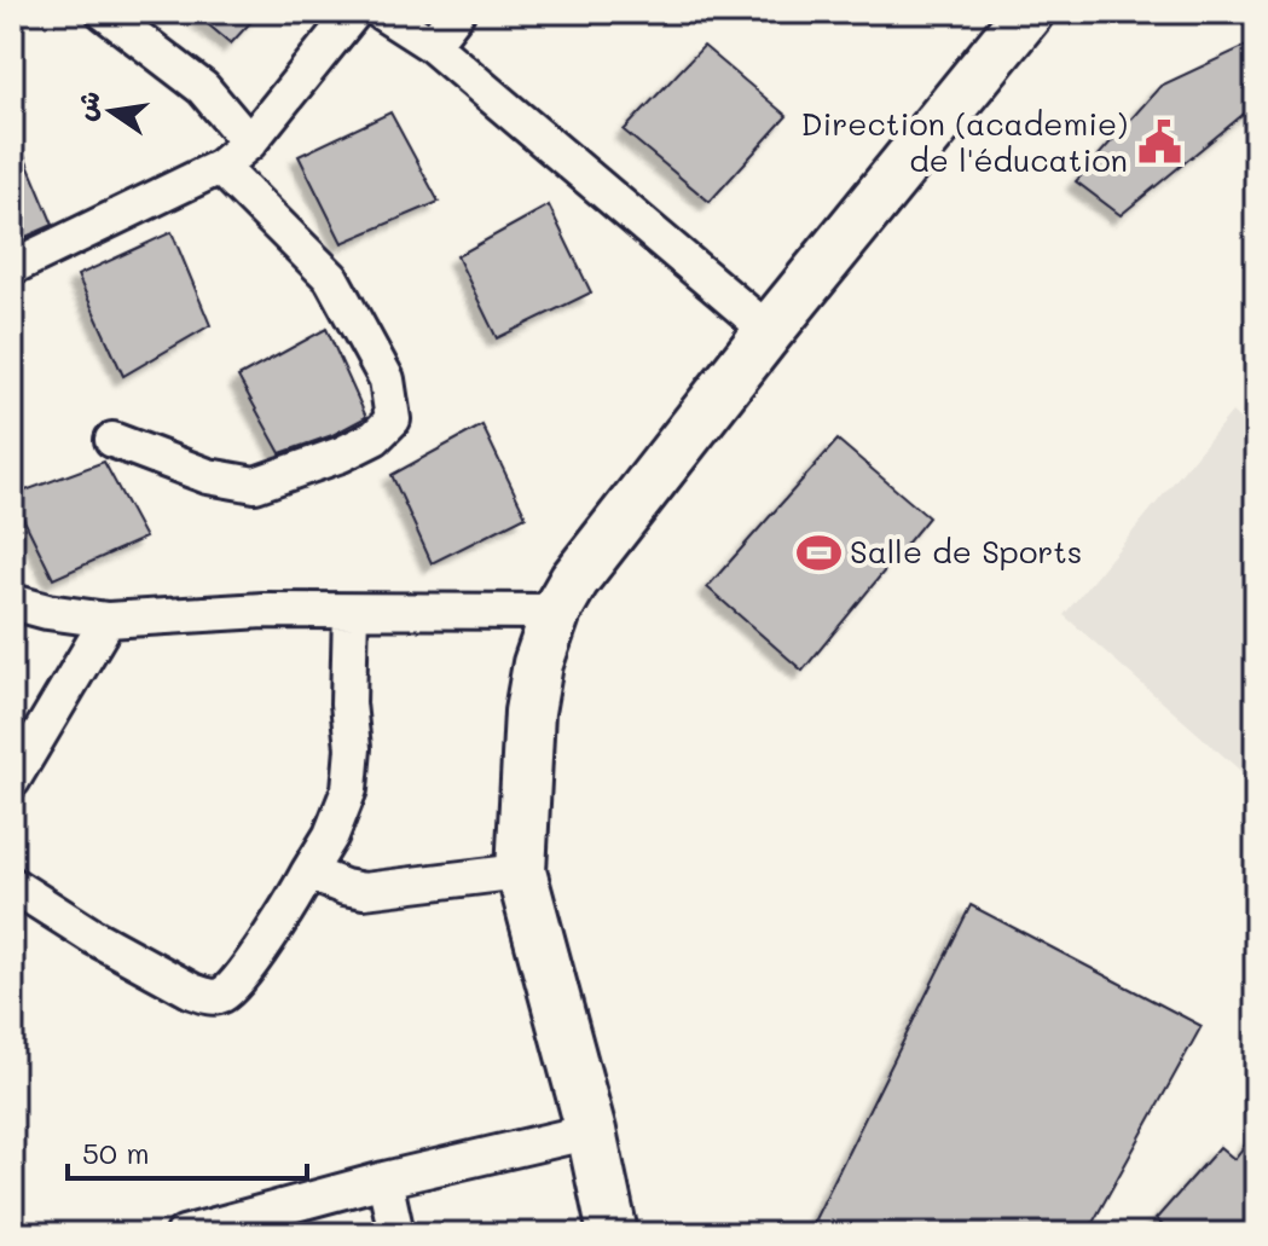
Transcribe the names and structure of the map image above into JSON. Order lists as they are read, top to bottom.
{
  "places": {
    "public building": ["Direction (academie) de l'éducation"],
    "sports": ["Salle de Sports"]
  },
  "scale_bar": "50 m",
  "north": "left"
}
